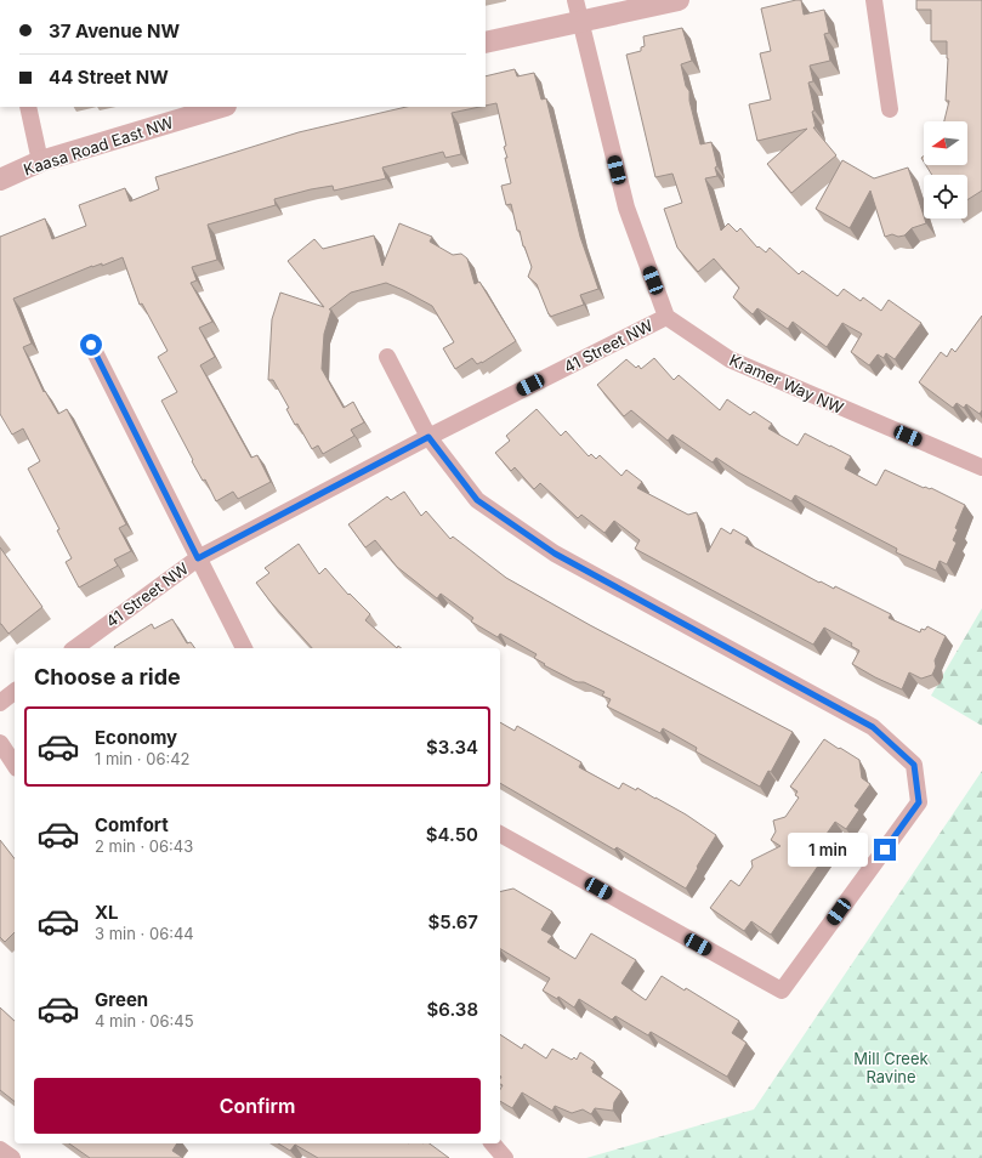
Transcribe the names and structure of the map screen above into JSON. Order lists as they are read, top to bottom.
{
  "streets": {
    "street": ["Kaasa Road East NW", "41 Street NW", "Kramer Way NW"]
  },
  "crossings": [
    ["41 Street NW", "Kramer Way NW"]
  ],
  "parks": ["Mill Creek Ravine"],
  "north": "left",
  "page": {
    "banner": ["37 Avenue NW", "44 Street NW"],
    "heading": "Choose a ride",
    "list": [
      {
        "name": "Economy",
        "note": "1 min · 06:42",
        "value": "$3.34"
      },
      {
        "name": "Comfort",
        "note": "2 min · 06:43",
        "value": "$4.50"
      },
      {
        "name": "XL",
        "note": "3 min · 06:44",
        "value": "$5.67"
      },
      {
        "name": "Green",
        "note": "4 min · 06:45",
        "value": "$6.38"
      }
    ],
    "bubble": "1 min",
    "buttons": "Confirm"
  }
}
